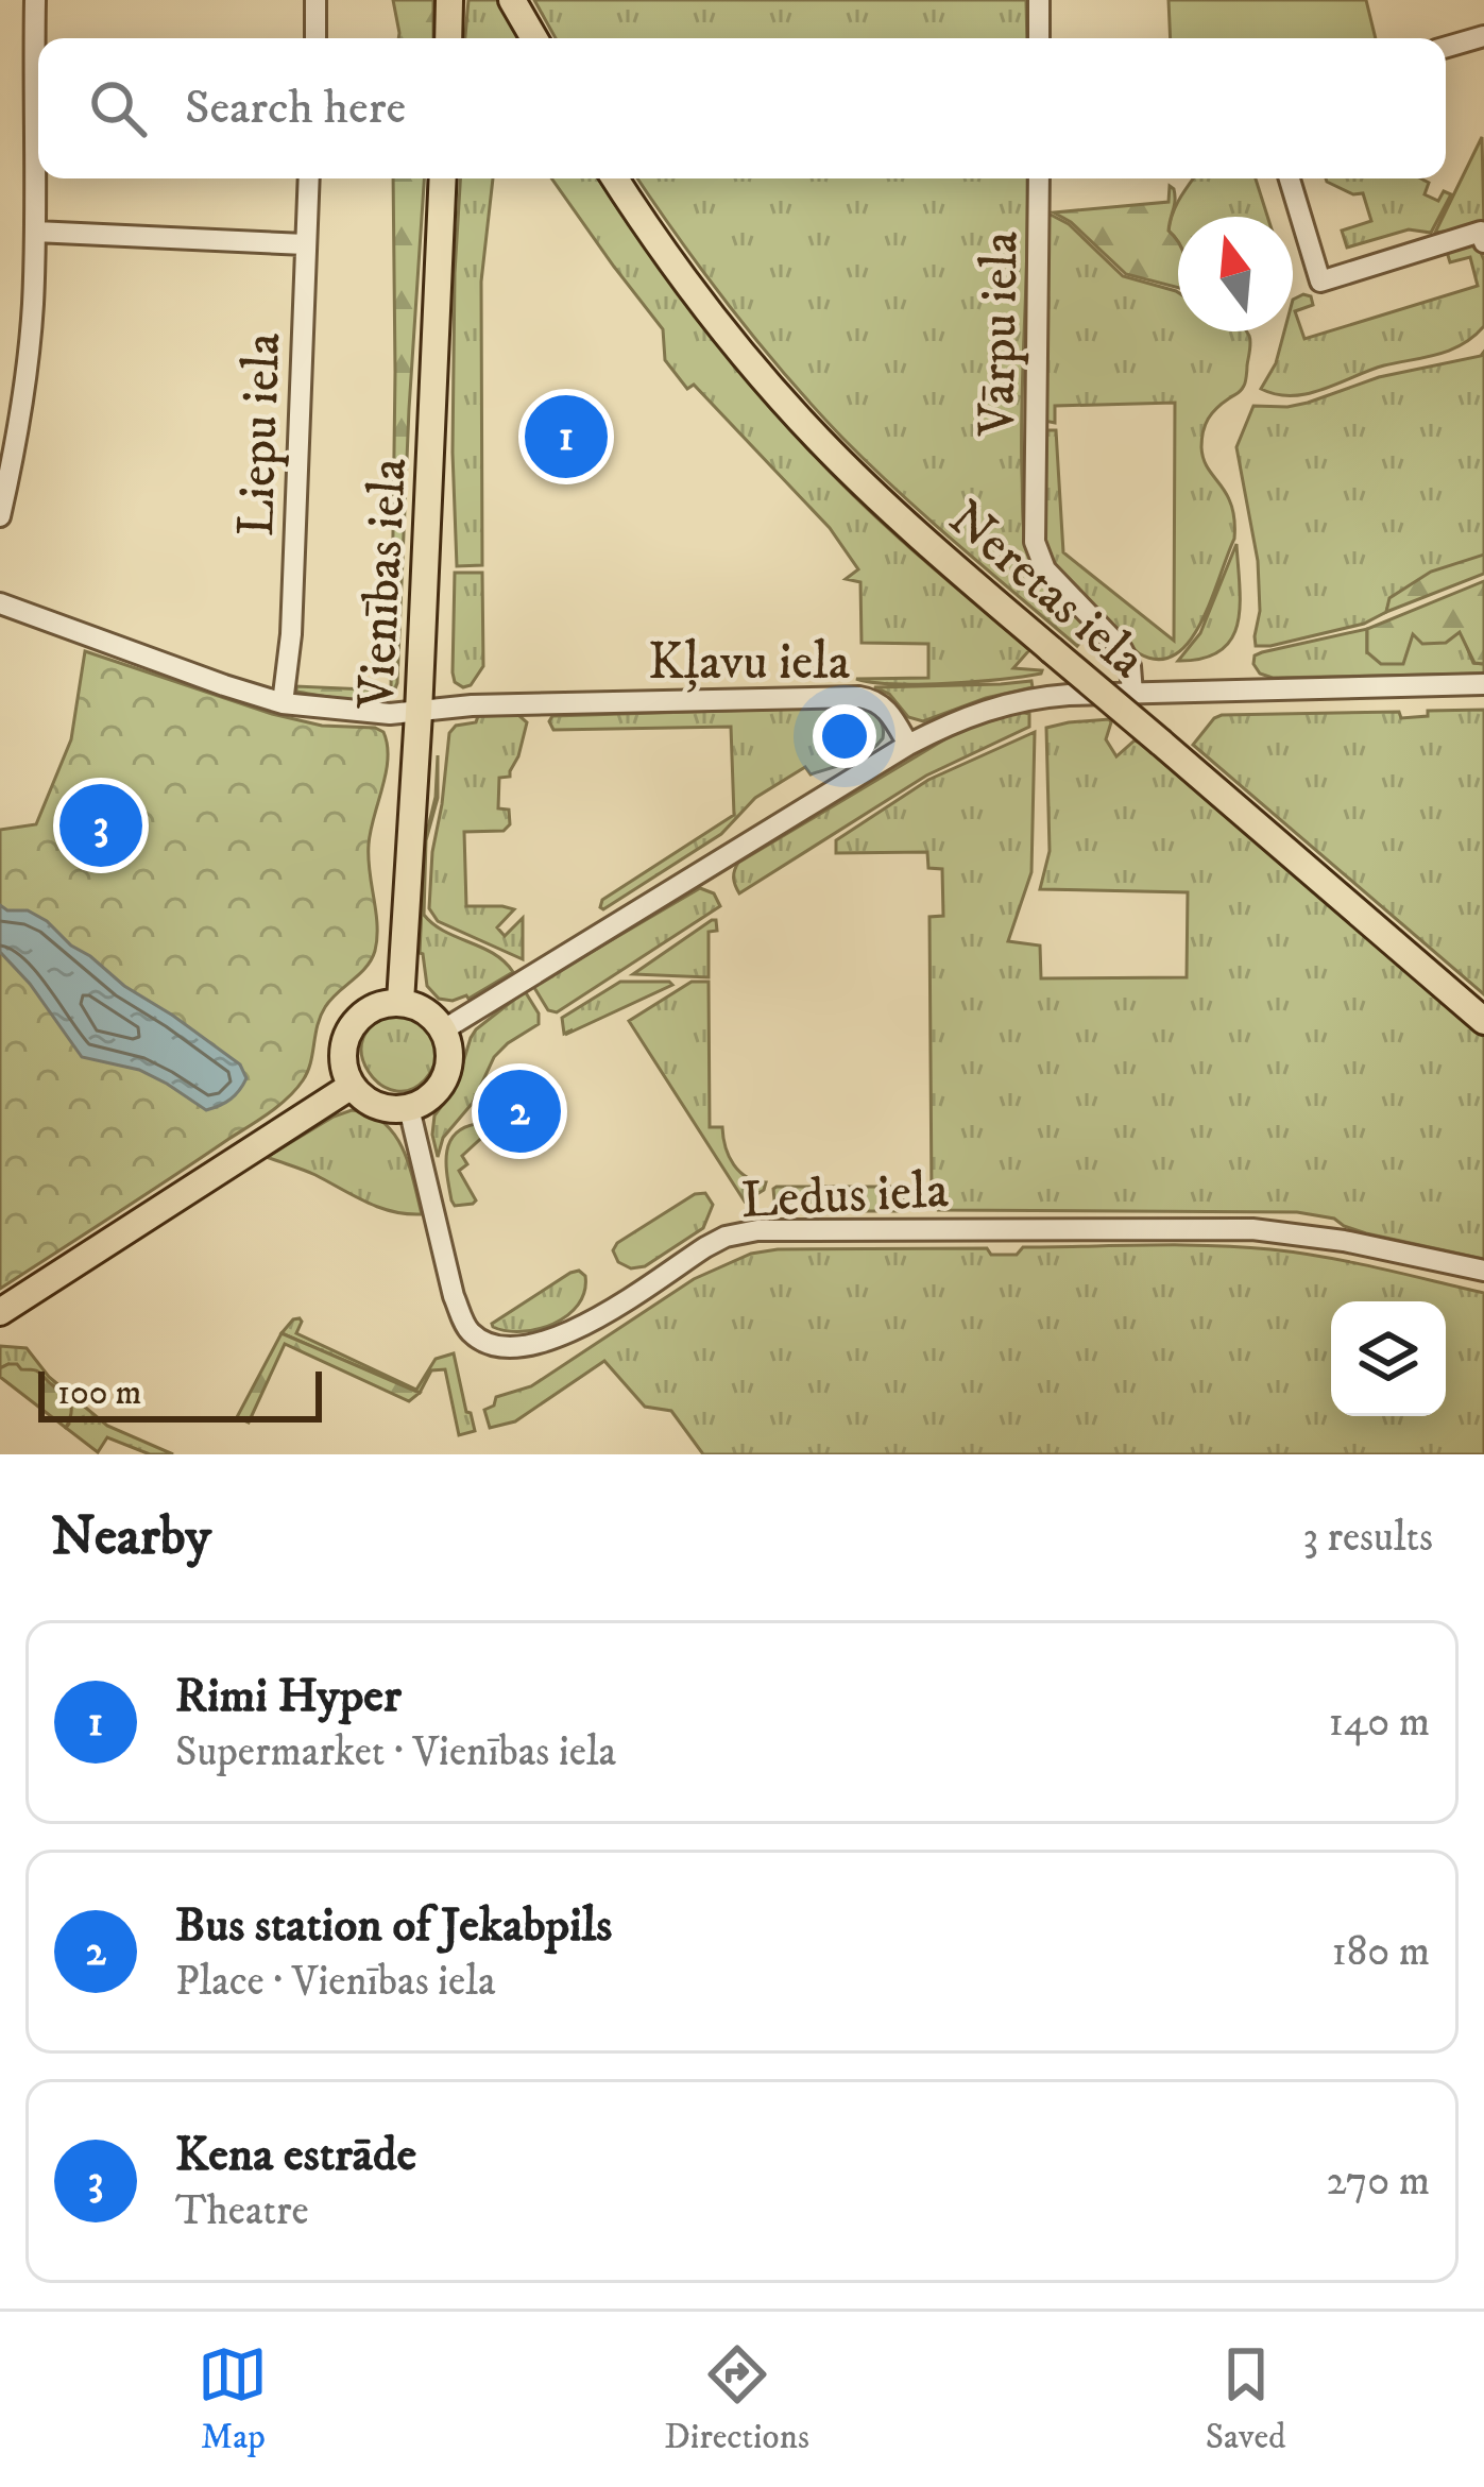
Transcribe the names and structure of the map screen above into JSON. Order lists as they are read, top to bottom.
{
  "streets": {
    "main road": ["Vienības iela", "Neretas iela"],
    "street": [
      "Vārpu iela",
      "Liepu iela",
      "Kļavu iela",
      "Ledus iela"
    ]
  },
  "crossings": [
    ["Liepu iela", "Kļavu iela"],
    ["Vienības iela", "Kļavu iela"],
    ["Vienības iela", "Ledus iela"]
  ],
  "scale_bar": "100 m",
  "north": "top",
  "page": {
    "search": "Search here",
    "pins": ["1", "3", "2"],
    "scale": "100 m",
    "heading": ["Nearby", "3 results"],
    "list": [
      {
        "mark": "1",
        "name": "Rimi Hyper",
        "note": "Supermarket · Vienības iela",
        "value": "140 m"
      },
      {
        "mark": "2",
        "name": "Bus station of Jekabpils",
        "note": "Place · Vienības iela",
        "value": "180 m"
      },
      {
        "mark": "3",
        "name": "Kena estrāde",
        "note": "Theatre",
        "value": "270 m"
      }
    ],
    "nav": ["Map", "Directions", "Saved"]
  }
}
